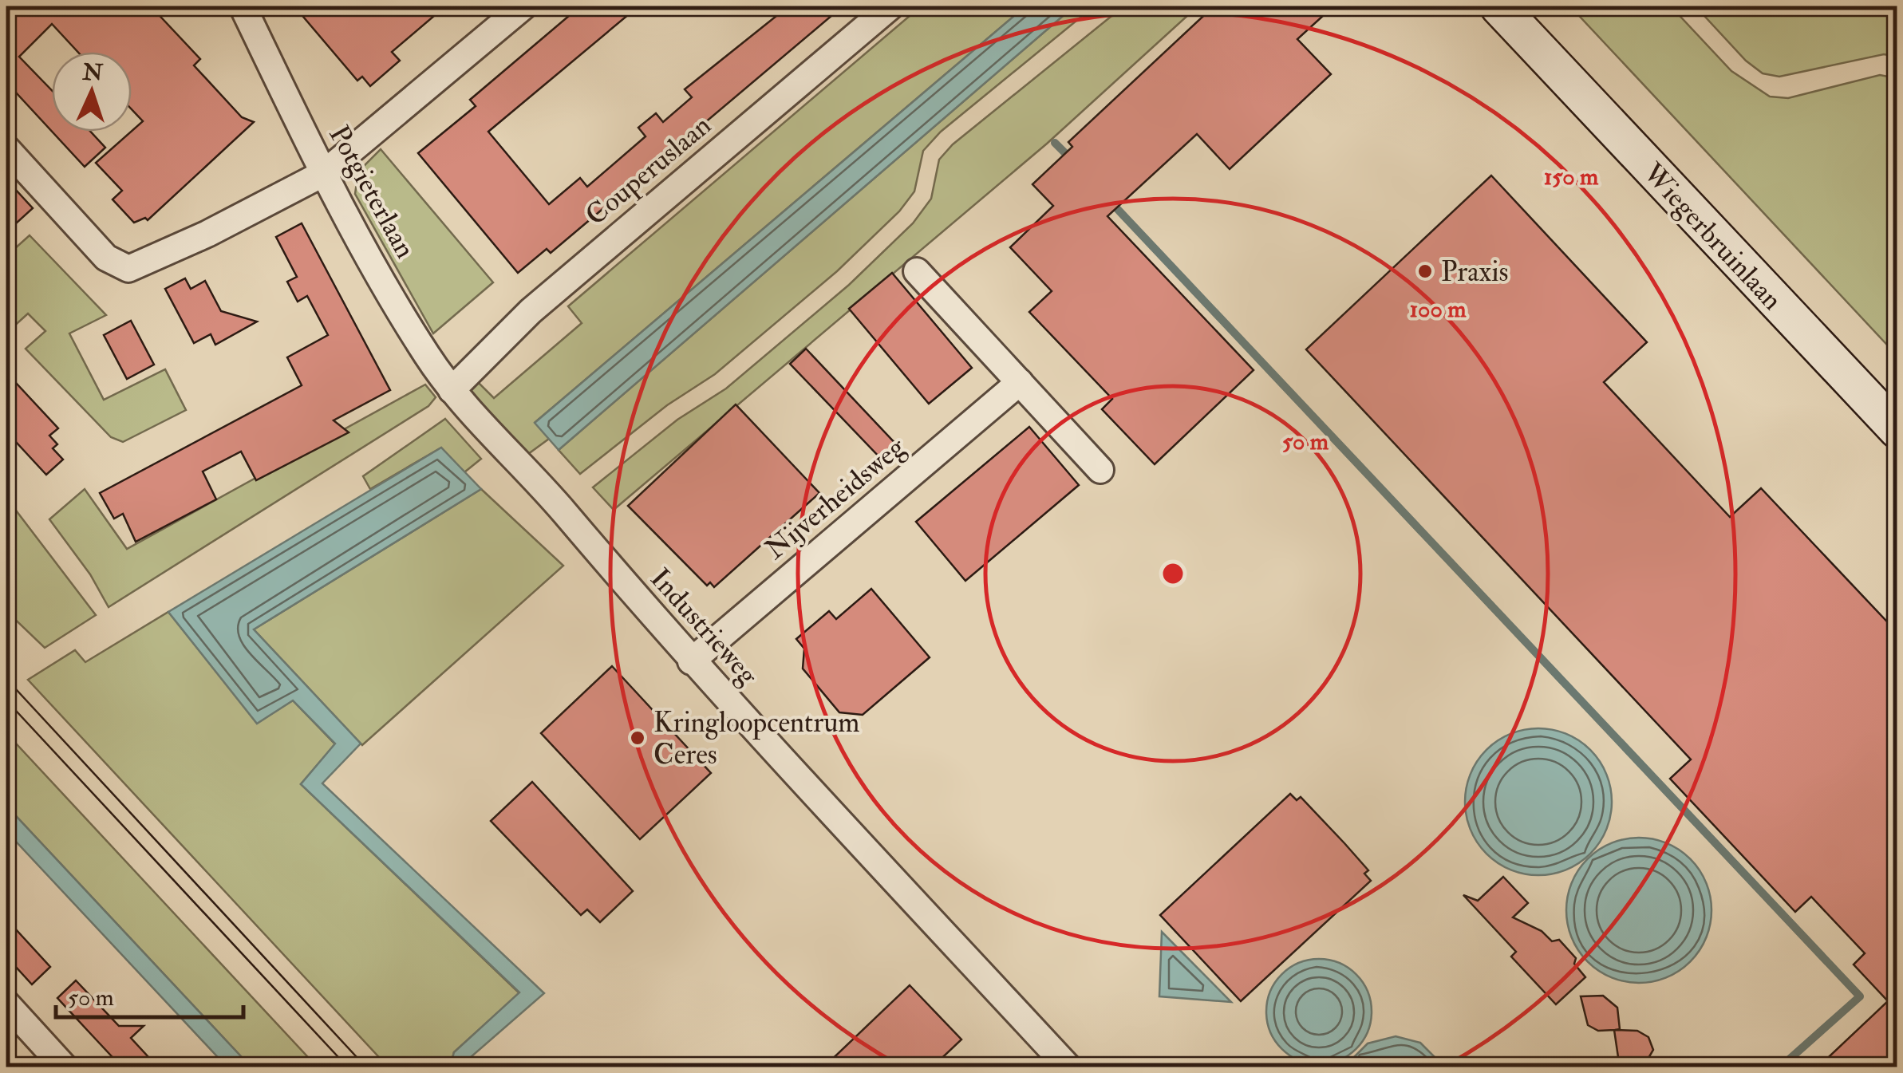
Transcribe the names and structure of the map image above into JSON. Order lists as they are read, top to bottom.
{
  "streets": {
    "street": [
      "Couperuslaan",
      "Potgieterlaan",
      "Wiegerbruinlaan",
      "Nijverheidsweg",
      "Industrieweg"
    ]
  },
  "crossings": [
    ["Couperuslaan", "Potgieterlaan"],
    ["Couperuslaan", "Industrieweg"],
    ["Potgieterlaan", "Industrieweg"],
    ["Nijverheidsweg", "Industrieweg"]
  ],
  "places": ["Praxis", "Kringloopcentrum Ceres"],
  "scale_bar": "50 m",
  "north": "top",
  "rings": ["150 m", "100 m", "50 m"]
}
